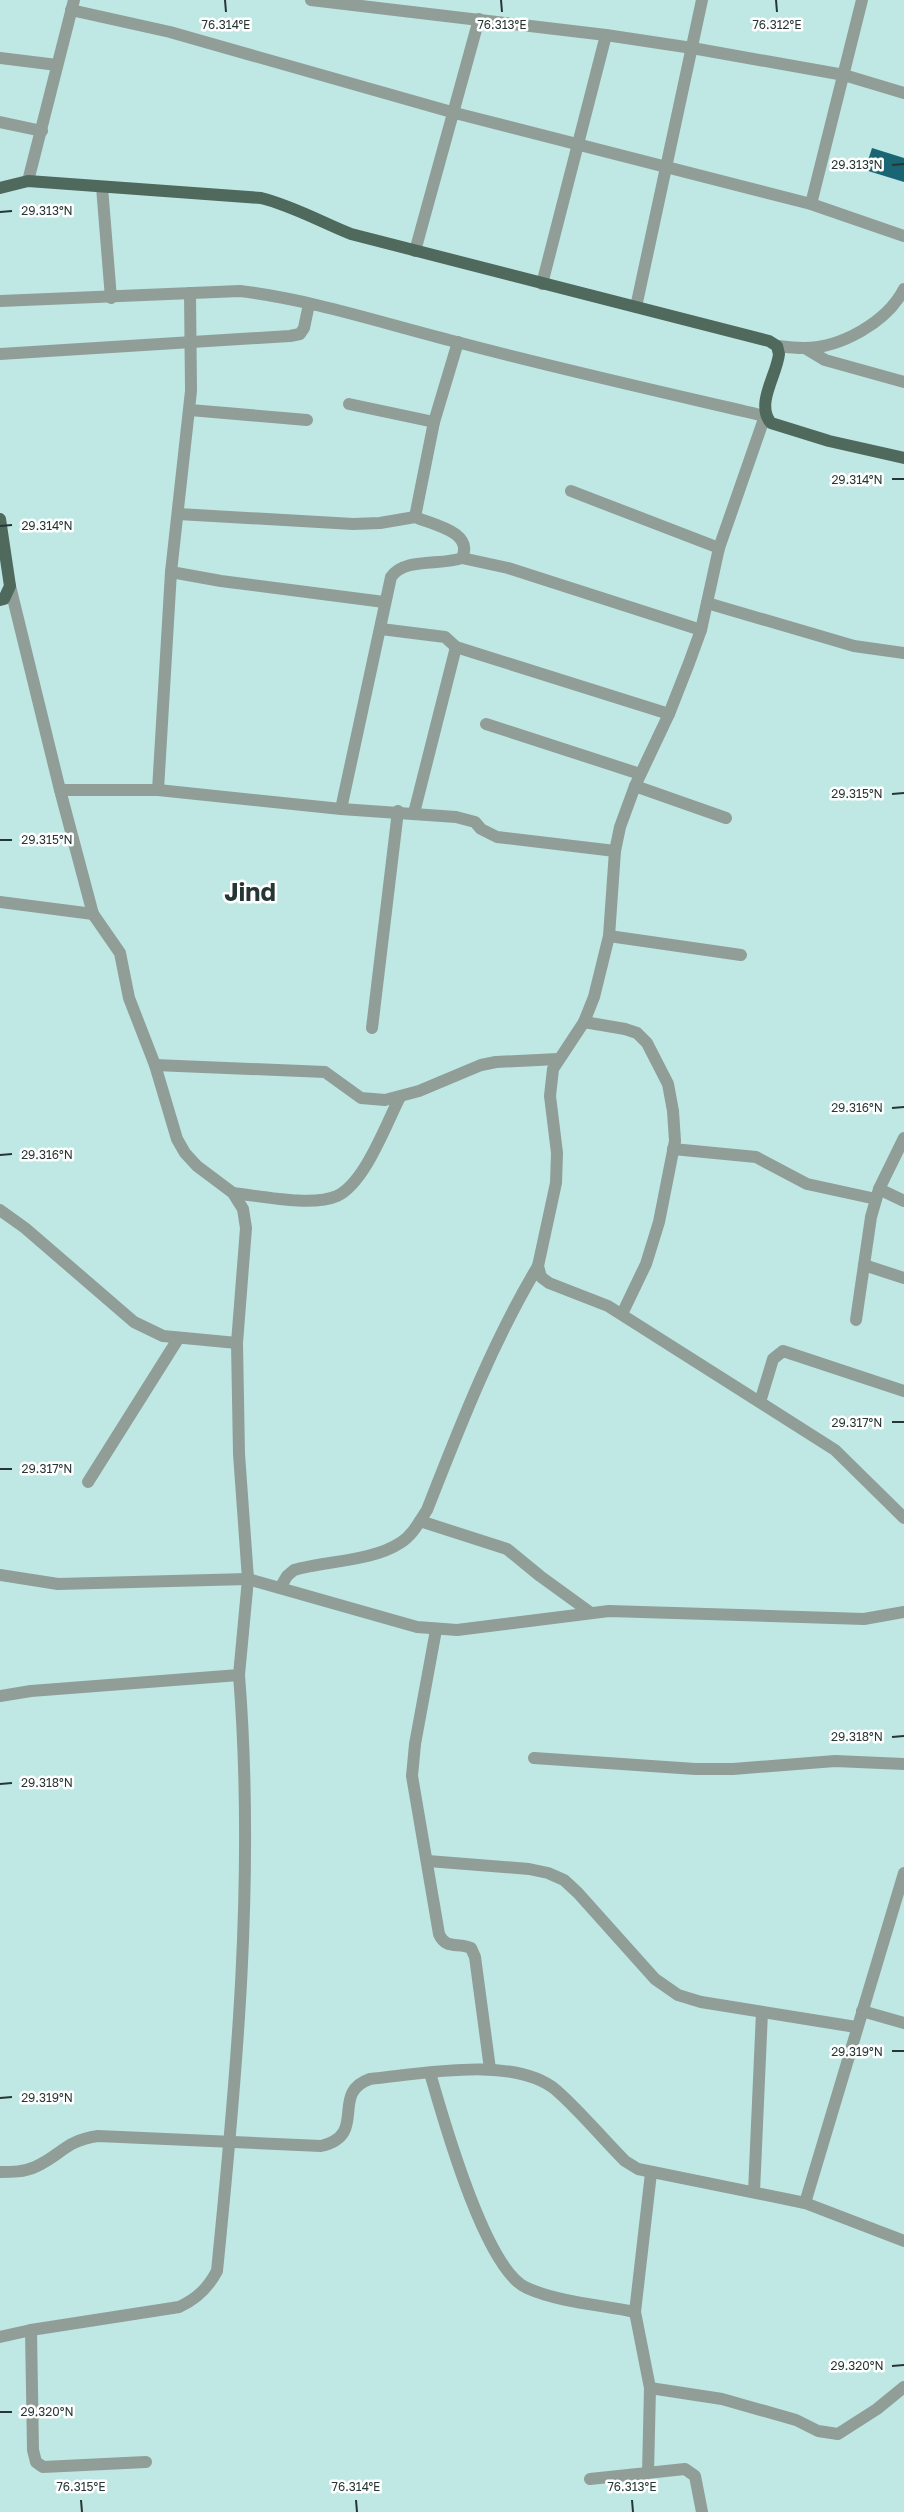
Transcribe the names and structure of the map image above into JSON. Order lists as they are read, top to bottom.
{
  "districts": ["Jind"],
  "coordinates": [
    "76.314°E",
    "76.313°E",
    "76.312°E",
    "29.313°N",
    "29.314°N",
    "29.315°N",
    "29.316°N",
    "29.317°N",
    "29.318°N",
    "29.319°N",
    "29.320°N",
    "76.315°E"
  ]
}
